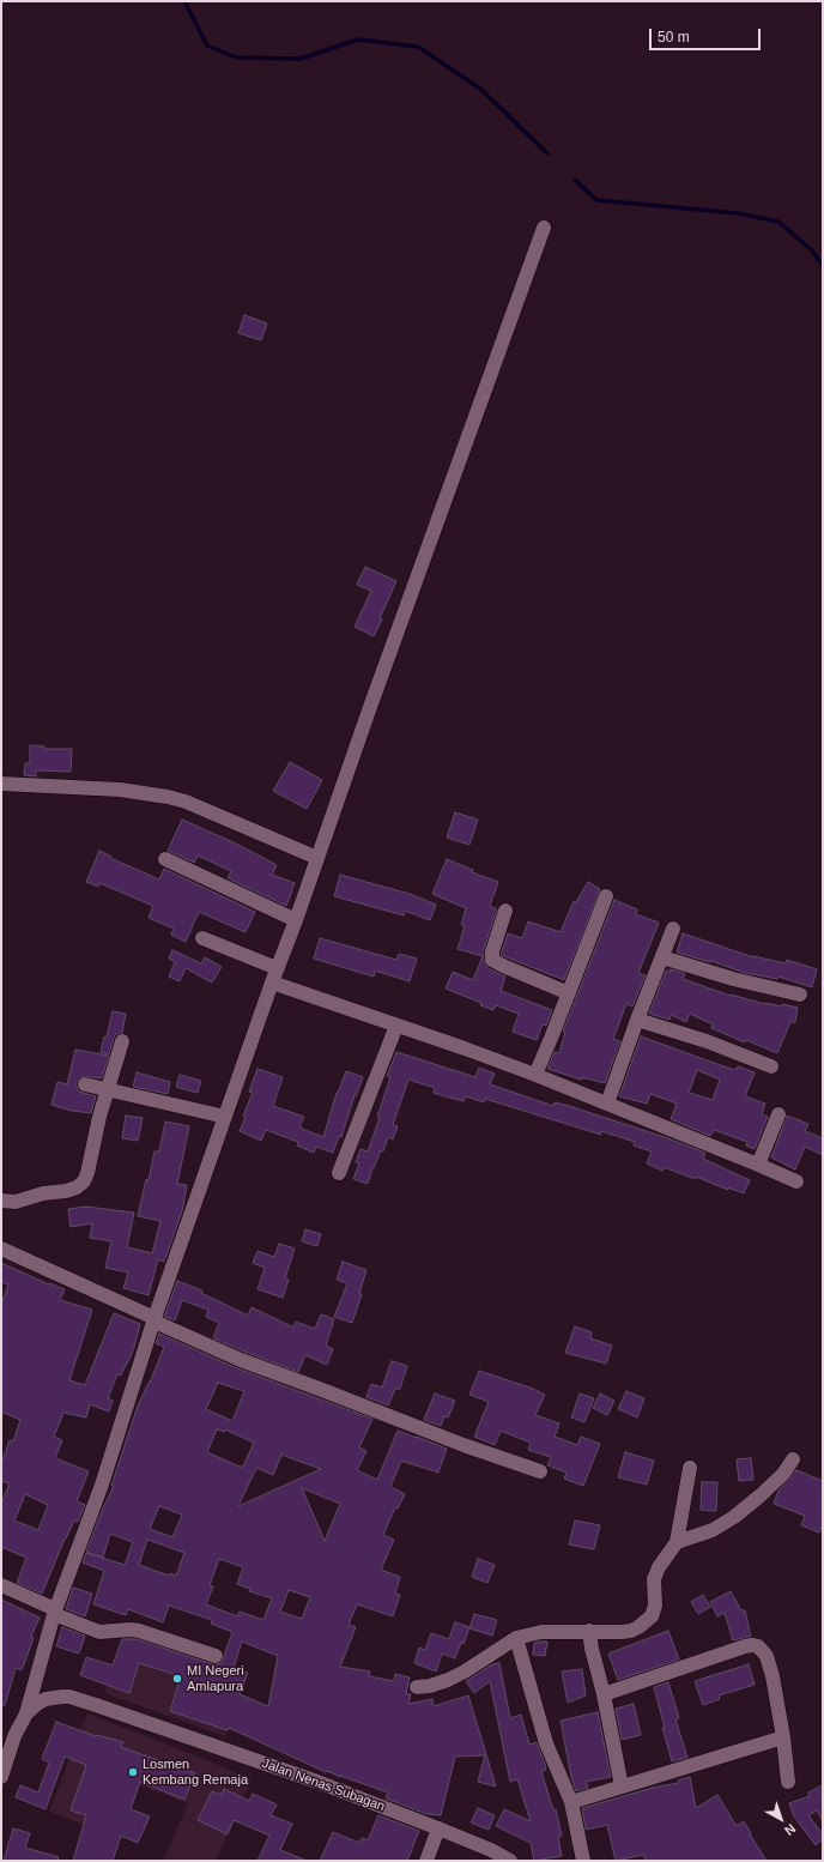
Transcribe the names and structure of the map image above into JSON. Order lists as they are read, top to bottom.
{
  "streets": {
    "street": ["Jalan Nenas Subagan"]
  },
  "places": ["MI Negeri Amlapura", "Losmen Kembang Remaja"],
  "scale_bar": "50 m",
  "north": "bottom right"
}
